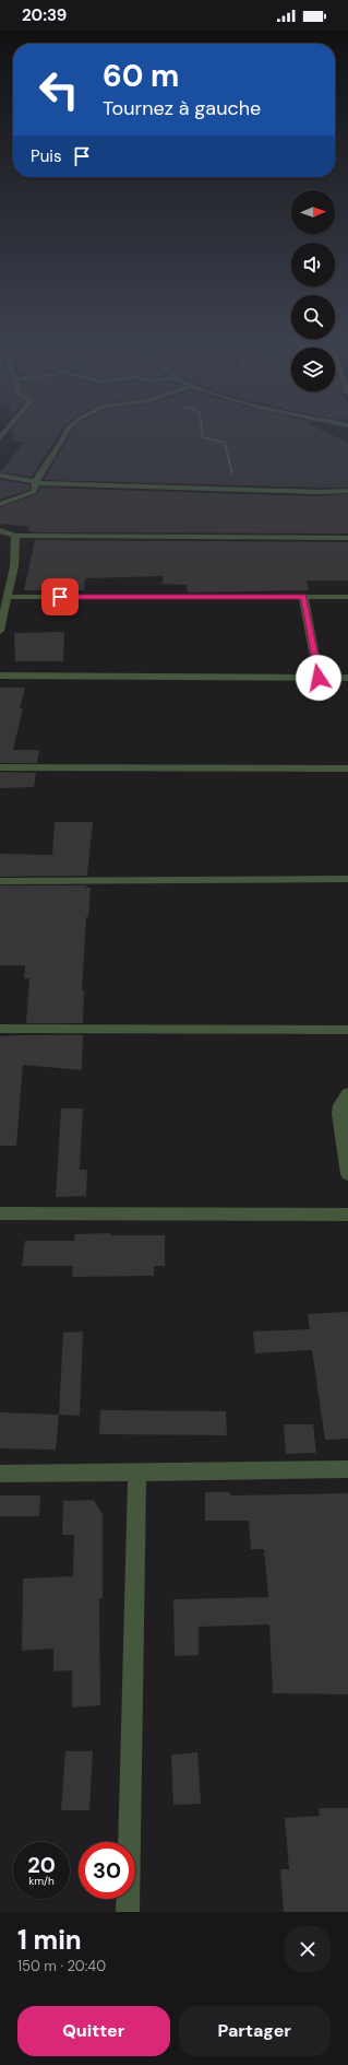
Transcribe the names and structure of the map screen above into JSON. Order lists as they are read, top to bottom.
{
  "north": "right",
  "page": {
    "status": "20:39",
    "turn": ["60 m", "Tournez à gauche"],
    "then": "Puis",
    "speed": "20 km/h",
    "limit": "30",
    "heading": ["1 min", "150 m · 20:40"],
    "buttons": ["Quitter", "Partager"]
  }
}
